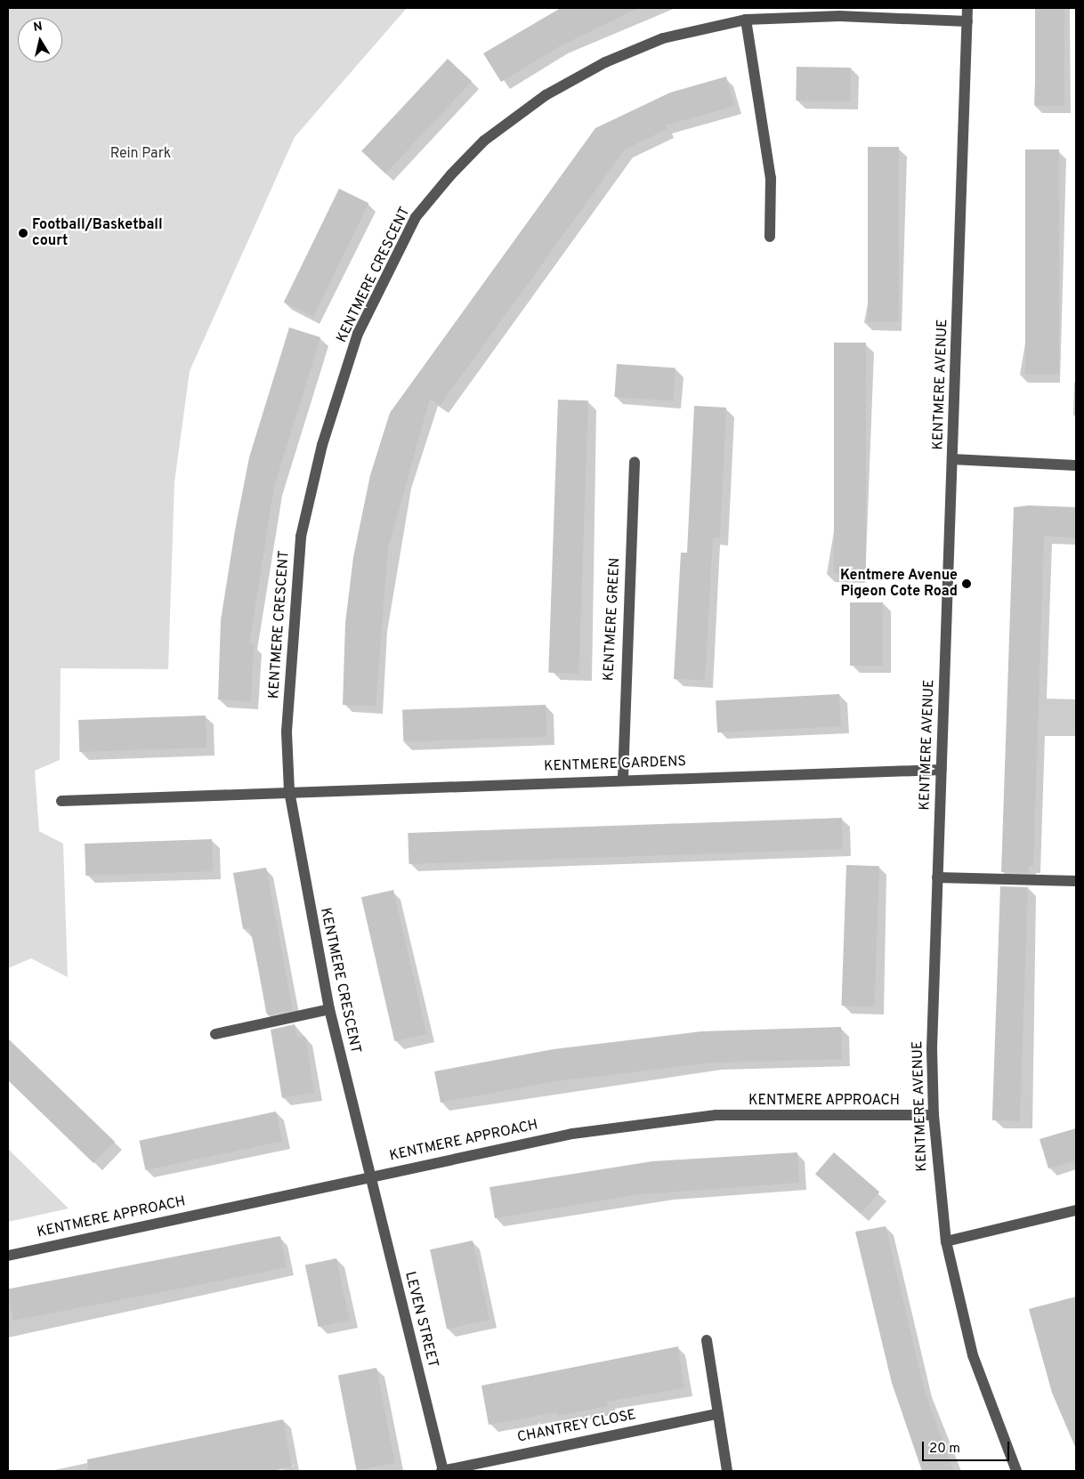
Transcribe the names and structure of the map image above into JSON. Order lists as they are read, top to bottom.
{
  "streets": {
    "street": [
      "KENTMERE CRESCENT",
      "KENTMERE AVENUE",
      "KENTMERE GREEN",
      "KENTMERE GARDENS",
      "KENTMERE APPROACH",
      "LEVEN STREET",
      "CHANTREY CLOSE"
    ]
  },
  "crossings": [
    ["KENTMERE CRESCENT", "KENTMERE AVENUE"],
    ["KENTMERE CRESCENT", "KENTMERE GARDENS"],
    ["KENTMERE CRESCENT", "KENTMERE APPROACH"],
    ["KENTMERE CRESCENT", "LEVEN STREET"],
    ["KENTMERE AVENUE", "KENTMERE GARDENS"],
    ["KENTMERE AVENUE", "KENTMERE APPROACH"],
    ["KENTMERE GREEN", "KENTMERE GARDENS"],
    ["KENTMERE APPROACH", "LEVEN STREET"],
    ["LEVEN STREET", "CHANTREY CLOSE"]
  ],
  "parks": ["Rein Park"],
  "places": ["Football/Basketball court", "Kentmere Avenue Pigeon Cote Road"],
  "scale_bar": "20 m",
  "north": "top"
}
